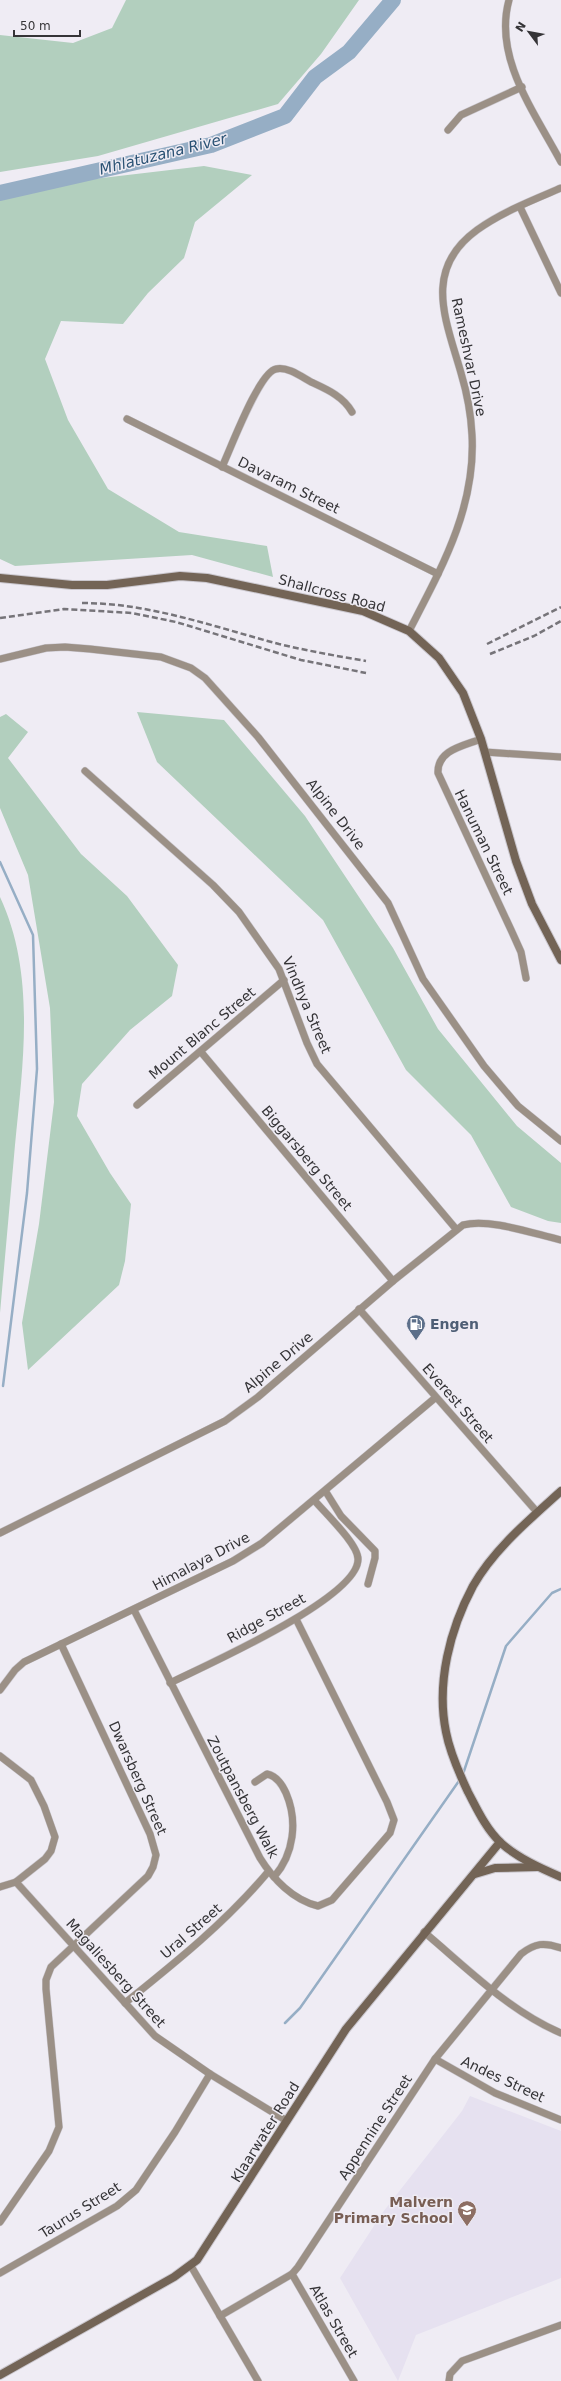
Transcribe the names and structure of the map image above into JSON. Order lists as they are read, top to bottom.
{
  "streets": {
    "street": [
      "Rameshvar Drive",
      "Davaram Street",
      "Shallcross Road",
      "Alpine Drive",
      "Hanuman Street",
      "Vindhya Street",
      "Mount Blanc Street",
      "Biggarsberg Street",
      "Everest Street",
      "Himalaya Drive",
      "Ridge Street",
      "Dwarsberg Street",
      "Zoutpansberg Walk",
      "Ural Street",
      "Magaliesberg Street",
      "Andes Street",
      "Appennine Street",
      "Klaarwater Road",
      "Taurus Street",
      "Atlas Street"
    ]
  },
  "crossings": [
    ["Rameshvar Drive", "Davaram Street"],
    ["Rameshvar Drive", "Shallcross Road"],
    ["Shallcross Road", "Hanuman Street"],
    ["Alpine Drive", "Vindhya Street"],
    ["Alpine Drive", "Biggarsberg Street"],
    ["Alpine Drive", "Everest Street"],
    ["Vindhya Street", "Mount Blanc Street"],
    ["Mount Blanc Street", "Biggarsberg Street"],
    ["Everest Street", "Himalaya Drive"],
    ["Himalaya Drive", "Ridge Street"],
    ["Himalaya Drive", "Dwarsberg Street"],
    ["Himalaya Drive", "Zoutpansberg Walk"],
    ["Ridge Street", "Zoutpansberg Walk"],
    ["Dwarsberg Street", "Magaliesberg Street"],
    ["Zoutpansberg Walk", "Ural Street"],
    ["Ural Street", "Magaliesberg Street"],
    ["Magaliesberg Street", "Klaarwater Road"],
    ["Magaliesberg Street", "Taurus Street"],
    ["Andes Street", "Appennine Street"],
    ["Appennine Street", "Atlas Street"]
  ],
  "water": ["Mhlatuzana River"],
  "places": {
    "fuel station": ["Engen"],
    "school or university": ["Malvern Primary School"]
  },
  "scale_bar": "50 m",
  "north": "top left"
}
